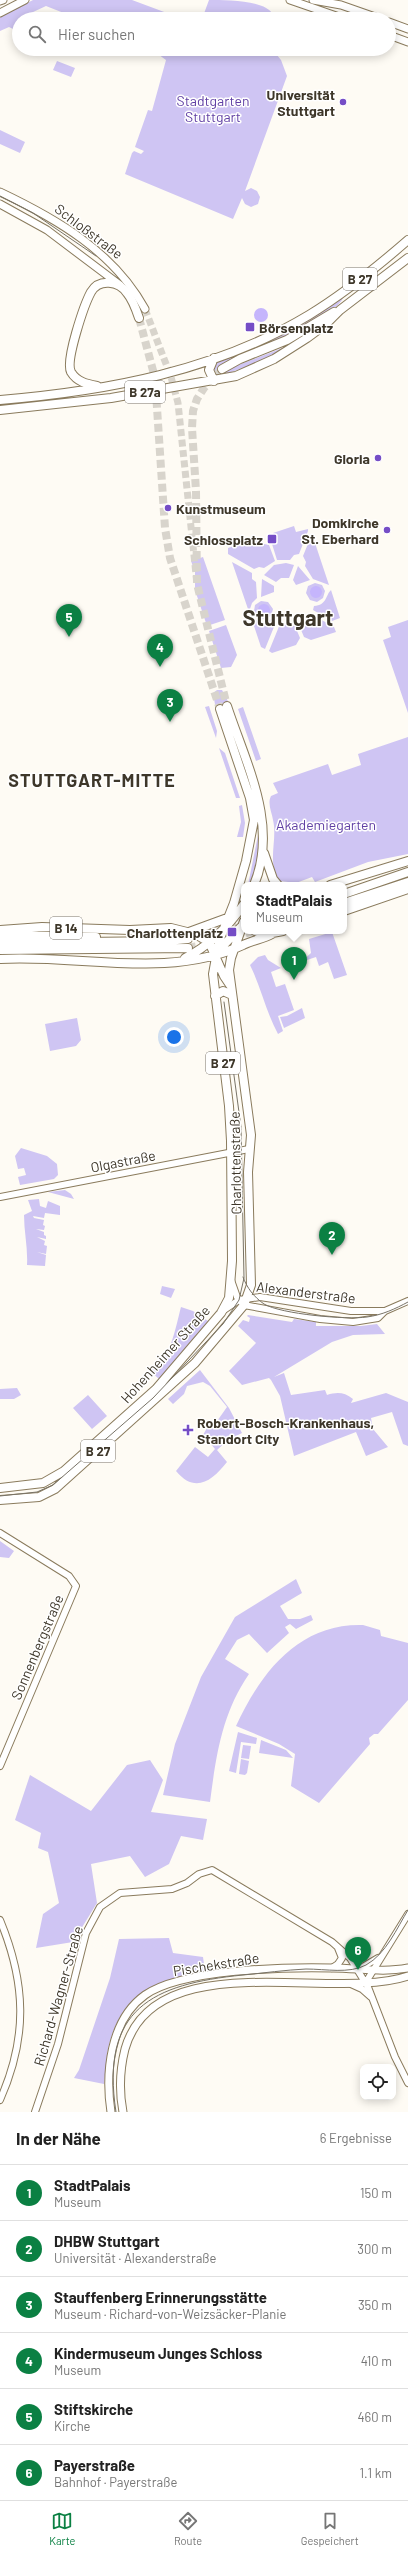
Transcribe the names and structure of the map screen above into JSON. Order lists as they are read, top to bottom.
{
  "streets": {
    "main road": [
      "Schloßstraße",
      "B 27",
      "B 27a",
      "B 14",
      "Charlottenstraße",
      "Hohenheimer Straße",
      "Pischekstraße"
    ],
    "street": [
      "Olgastraße",
      "Alexanderstraße",
      "Sonnenbergstraße",
      "Richard-Wagner-Straße"
    ]
  },
  "crossings": [
    ["Schloßstraße", "B 27"],
    ["B 27", "B 27a"],
    ["B 27", "B 14"],
    ["B 27", "Charlottenstraße"],
    ["B 14", "Charlottenstraße"],
    ["Olgastraße", "Charlottenstraße"],
    ["Charlottenstraße", "Alexanderstraße"],
    ["Charlottenstraße", "Hohenheimer Straße"],
    ["Alexanderstraße", "Hohenheimer Straße"]
  ],
  "districts": ["Stuttgart", "STUTTGART-MITTE"],
  "parks": ["Stadtgarten Stuttgart", "Akademiegarten"],
  "places": {
    "other": [
      "Universität Stuttgart",
      "Gloria",
      "Kunstmuseum",
      "Domkirche St. Eberhard"
    ],
    "transit": ["Börsenplatz", "Schlossplatz", "Charlottenplatz"],
    "health": ["Robert-Bosch-Krankenhaus, Standort City"]
  },
  "page": {
    "search": "Hier suchen",
    "pins": [
      "5",
      "4",
      "3",
      "1",
      "2",
      "6"
    ],
    "popup": ["StadtPalais", "Museum"],
    "heading": ["In der Nähe", "6 Ergebnisse"],
    "list": [
      {
        "mark": "1",
        "name": "StadtPalais",
        "note": "Museum",
        "value": "150 m"
      },
      {
        "mark": "2",
        "name": "DHBW Stuttgart",
        "note": "Universität · Alexanderstraße",
        "value": "300 m"
      },
      {
        "mark": "3",
        "name": "Stauffenberg Erinnerungsstätte",
        "note": "Museum · Richard-von-Weizsäcker-Planie",
        "value": "350 m"
      },
      {
        "mark": "4",
        "name": "Kindermuseum Junges Schloss",
        "note": "Museum",
        "value": "410 m"
      },
      {
        "mark": "5",
        "name": "Stiftskirche",
        "note": "Kirche",
        "value": "460 m"
      },
      {
        "mark": "6",
        "name": "Payerstraße",
        "note": "Bahnhof · Payerstraße",
        "value": "1.1 km"
      }
    ],
    "nav": ["Karte", "Route", "Gespeichert"]
  }
}
